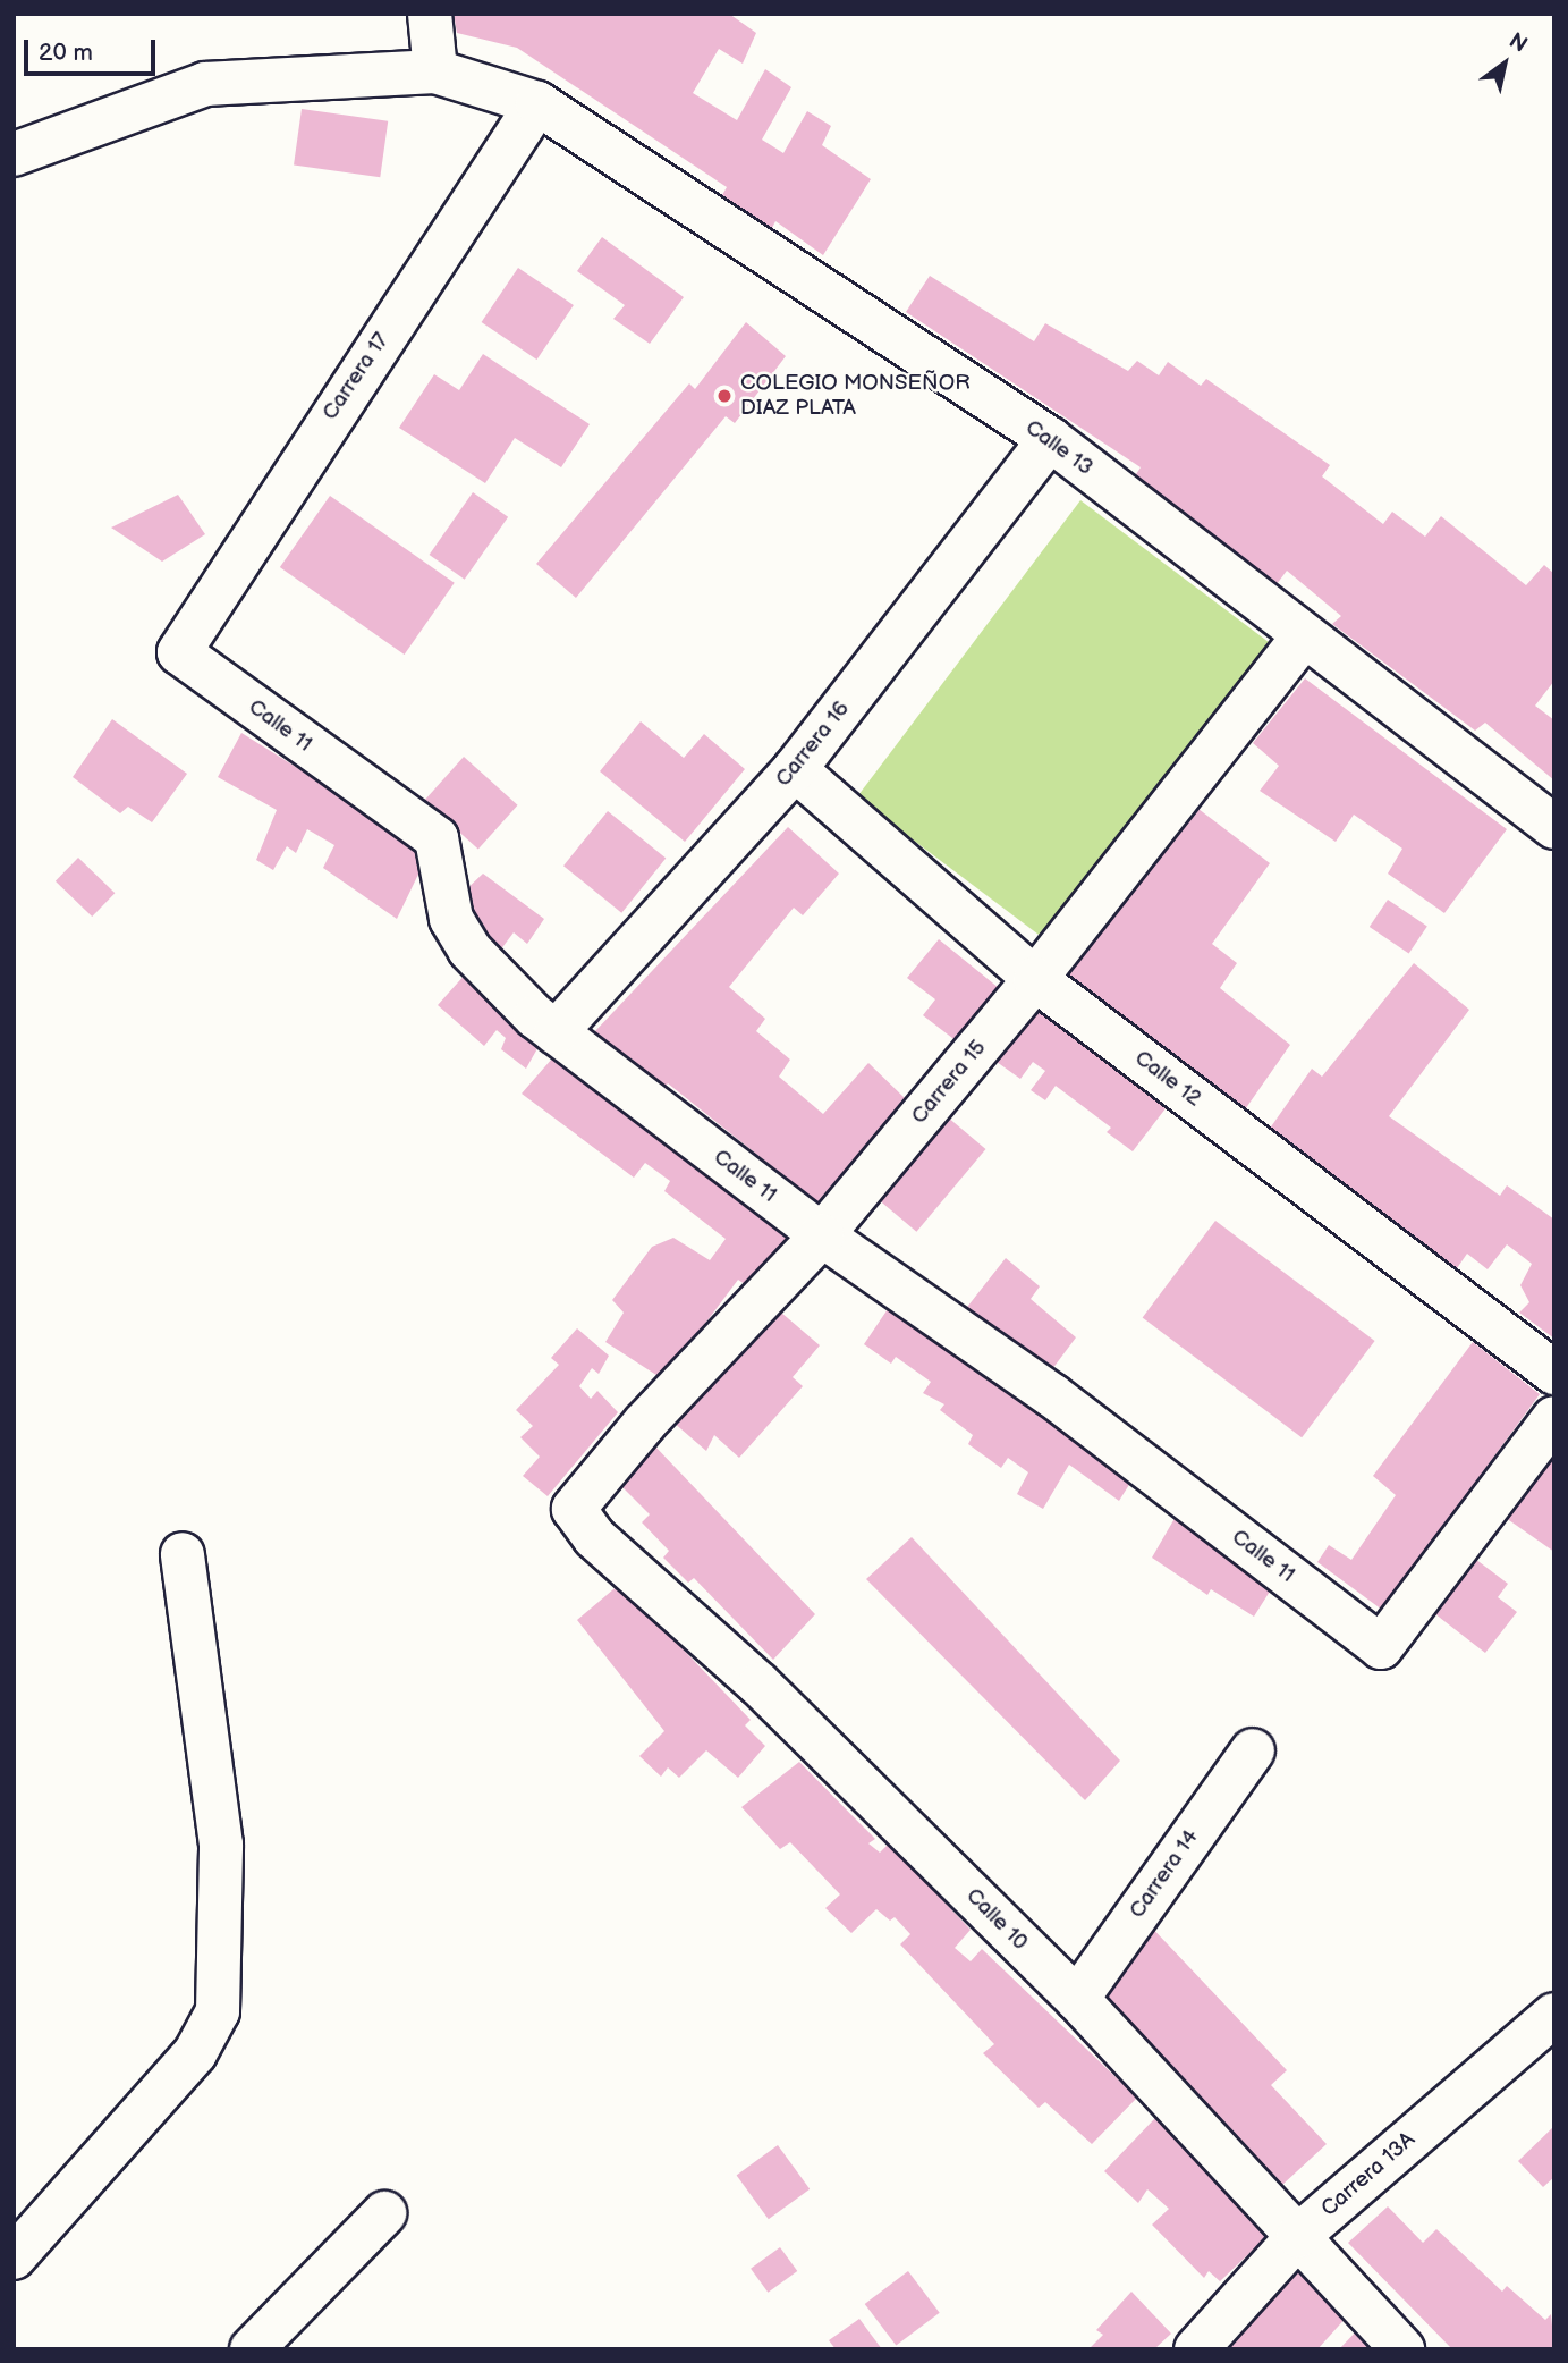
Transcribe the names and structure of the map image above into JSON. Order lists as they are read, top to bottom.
{
  "streets": {
    "street": [
      "Carrera 17",
      "Calle 13",
      "Calle 11",
      "Carrera 16",
      "Calle 12",
      "Carrera 15",
      "Carrera 14",
      "Calle 10",
      "Carrera 13A"
    ]
  },
  "crossings": [
    ["Carrera 17", "Calle 13"],
    ["Carrera 17", "Calle 11"],
    ["Calle 13", "Carrera 16"],
    ["Calle 13", "Carrera 15"],
    ["Calle 11", "Carrera 16"],
    ["Calle 11", "Carrera 15"],
    ["Carrera 16", "Calle 12"],
    ["Calle 12", "Carrera 15"],
    ["Carrera 15", "Calle 10"],
    ["Carrera 14", "Calle 10"],
    ["Calle 10", "Carrera 13A"]
  ],
  "places": ["COLEGIO MONSEÑOR DIAZ PLATA"],
  "scale_bar": "20 m",
  "north": "top right"
}
